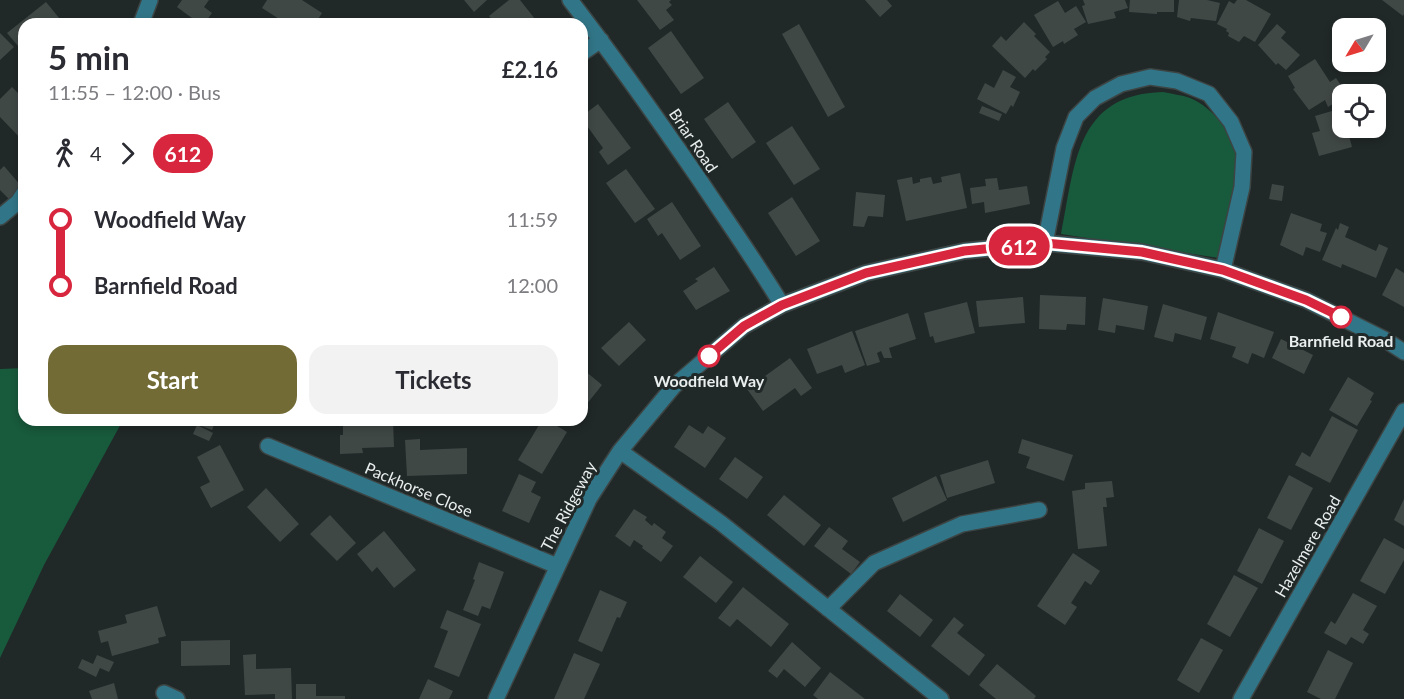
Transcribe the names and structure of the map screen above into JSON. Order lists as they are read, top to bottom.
{
  "streets": {
    "street": [
      "Briar Road",
      "Packhorse Close",
      "The Ridgeway",
      "Hazelmere Road"
    ]
  },
  "crossings": [
    ["Briar Road", "The Ridgeway"],
    ["Packhorse Close", "The Ridgeway"]
  ],
  "places": ["Barnfield Road", "Woodfield Way"],
  "lines": ["bus line 612"],
  "north": "bottom left",
  "page": {
    "on_map": "612",
    "heading": ["5 min", "11:55 – 12:00 · Bus", "£2.16"],
    "legs": ["4", "612"],
    "list": [
      {
        "name": "Woodfield Way",
        "value": "11:59"
      },
      {
        "name": "Barnfield Road",
        "value": "12:00"
      }
    ],
    "buttons": ["Start", "Tickets"]
  }
}
